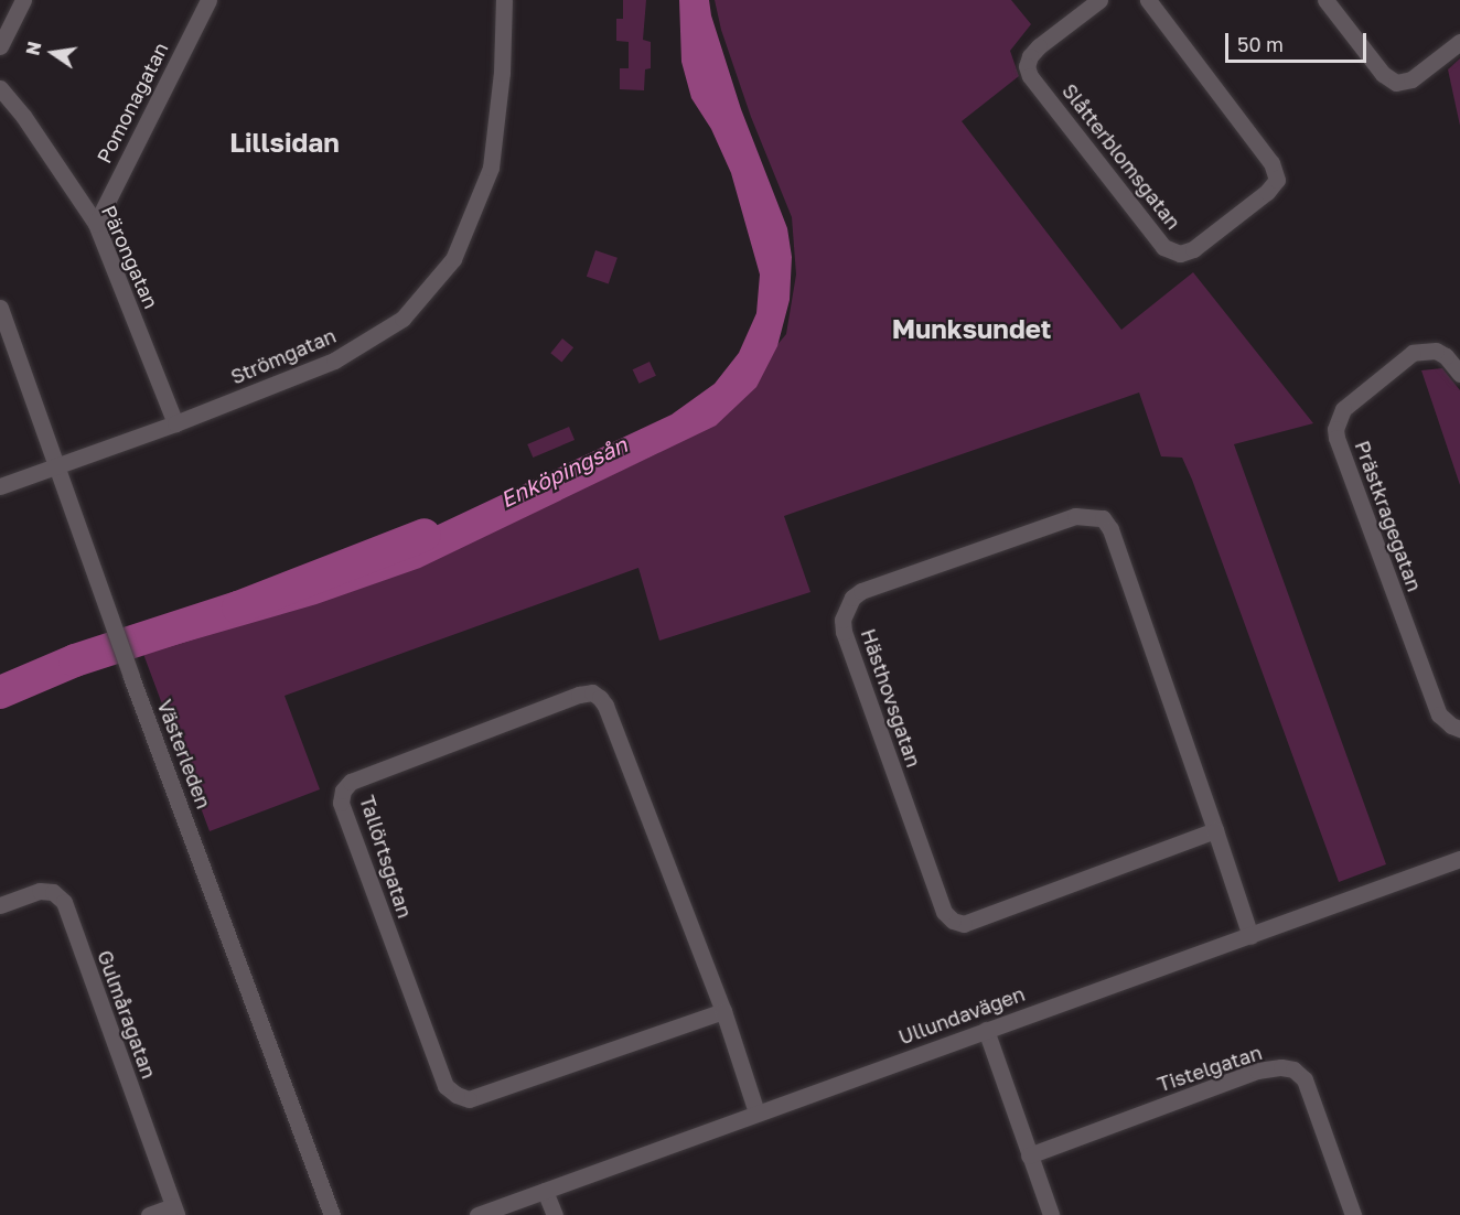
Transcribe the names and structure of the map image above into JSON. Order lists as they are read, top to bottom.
{
  "streets": {
    "street": [
      "Pomonagatan",
      "Slåtterblomsgatan",
      "Pärongatan",
      "Strömgatan",
      "Prästkragegatan",
      "Hästhovsgatan",
      "Västerleden",
      "Tallörtsgatan",
      "Gulmåragatan",
      "Ullundavägen",
      "Tistelgatan"
    ]
  },
  "crossings": [
    ["Pomonagatan", "Pärongatan"],
    ["Pärongatan", "Strömgatan"],
    ["Strömgatan", "Västerleden"],
    ["Hästhovsgatan", "Ullundavägen"],
    ["Tallörtsgatan", "Ullundavägen"]
  ],
  "districts": ["Lillsidan", "Munksundet"],
  "water": ["Enköpingsån"],
  "scale_bar": "50 m",
  "north": "left"
}
